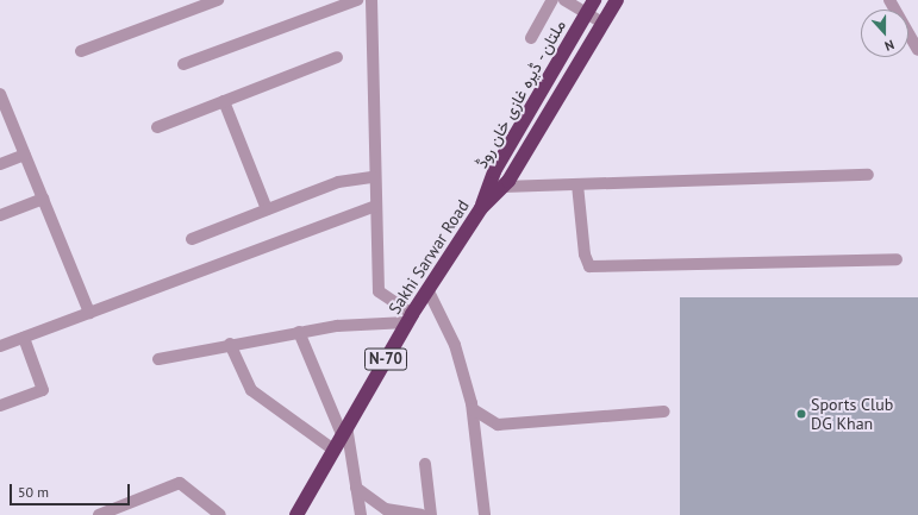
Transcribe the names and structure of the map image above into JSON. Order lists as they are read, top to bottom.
{
  "streets": {
    "highway": ["ملتان - ڈیرہ غازی خان روڈ", "Sakhi Sarwar Road", "N-70"]
  },
  "crossings": [
    ["ملتان - ڈیرہ غازی خان روڈ", "Sakhi Sarwar Road"]
  ],
  "places": ["Sports Club DG Khan"],
  "scale_bar": "50 m",
  "north": "bottom"
}
